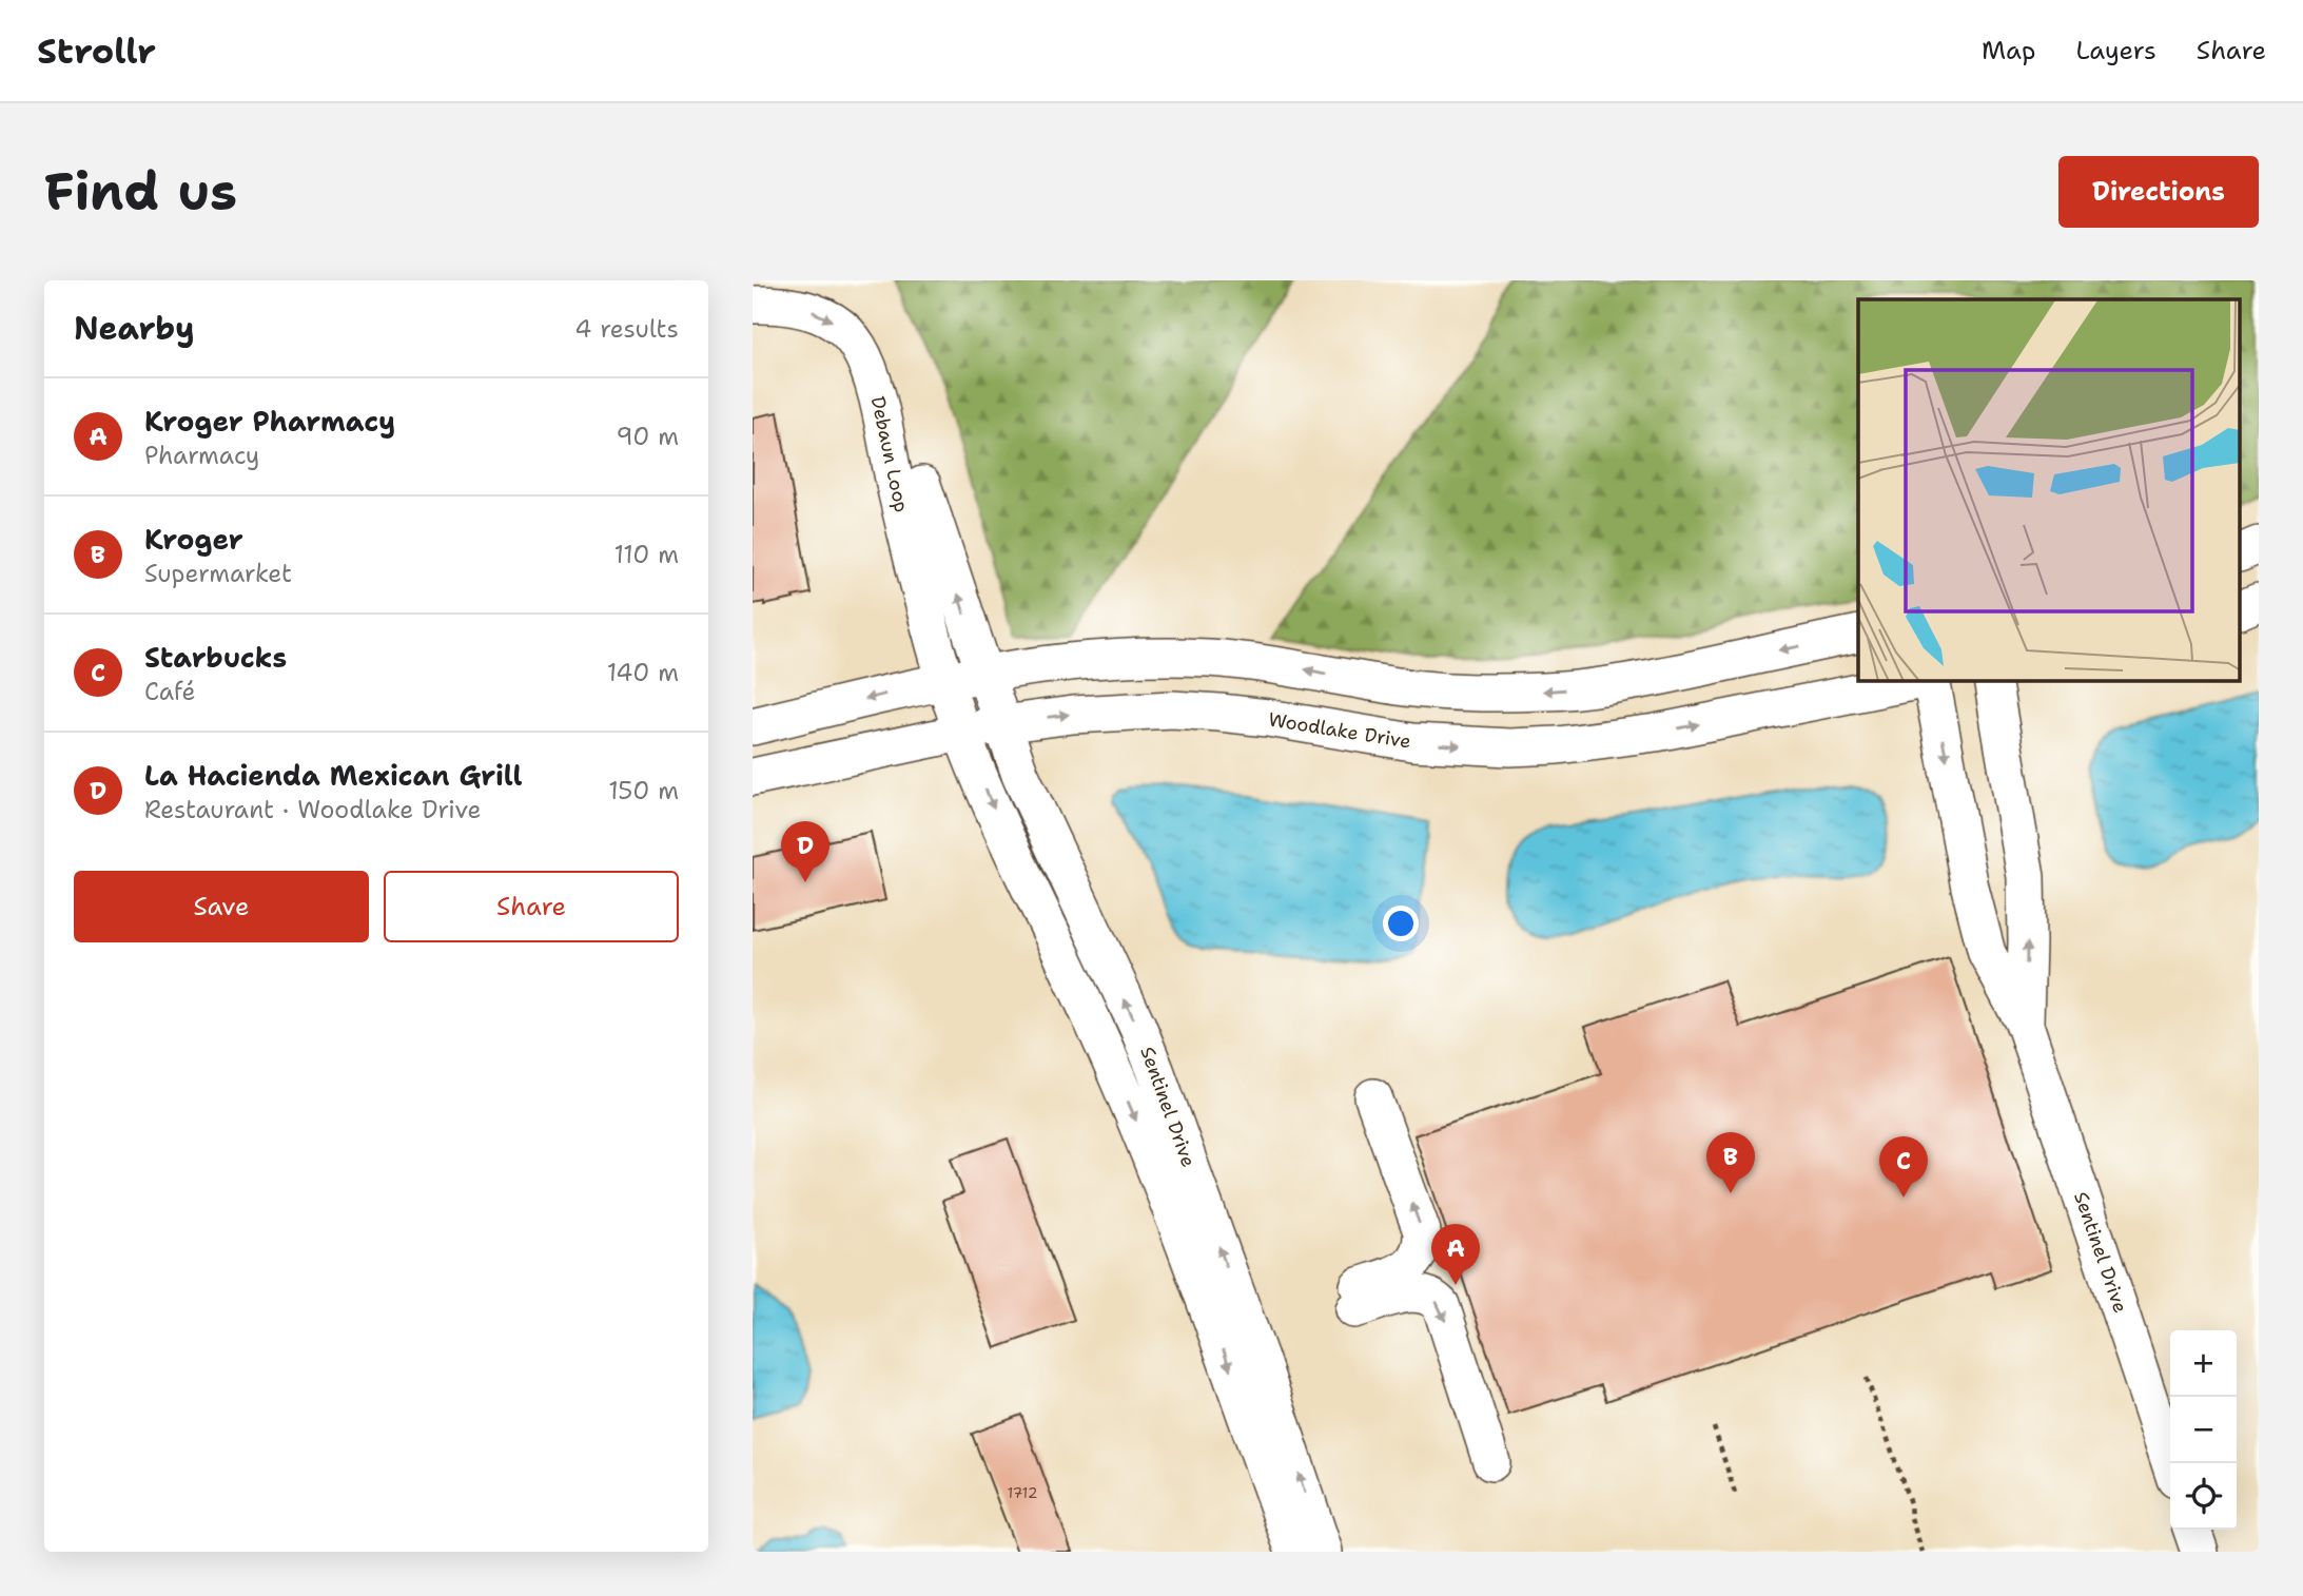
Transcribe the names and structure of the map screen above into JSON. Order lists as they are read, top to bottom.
{
  "streets": {
    "street": ["Debaun Loop", "Woodlake Drive", "Sentinel Drive"]
  },
  "crossings": [
    ["Debaun Loop", "Sentinel Drive"],
    ["Woodlake Drive", "Sentinel Drive"]
  ],
  "house_numbers": ["1712"],
  "page": {
    "header": "Strollr",
    "nav": ["Map", "Layers", "Share"],
    "buttons": [
      "Directions",
      ["Save", "Share"]
    ],
    "title": "Find us",
    "heading": ["Nearby", "4 results"],
    "list": [
      {
        "mark": "A",
        "name": "Kroger Pharmacy",
        "note": "Pharmacy",
        "value": "90 m"
      },
      {
        "mark": "B",
        "name": "Kroger",
        "note": "Supermarket",
        "value": "110 m"
      },
      {
        "mark": "C",
        "name": "Starbucks",
        "note": "Café",
        "value": "140 m"
      },
      {
        "mark": "D",
        "name": "La Hacienda Mexican Grill",
        "note": "Restaurant · Woodlake Drive",
        "value": "150 m"
      }
    ],
    "pins": [
      "D",
      "B",
      "C",
      "A"
    ],
    "map_buttons": ["+", "−"]
  }
}
